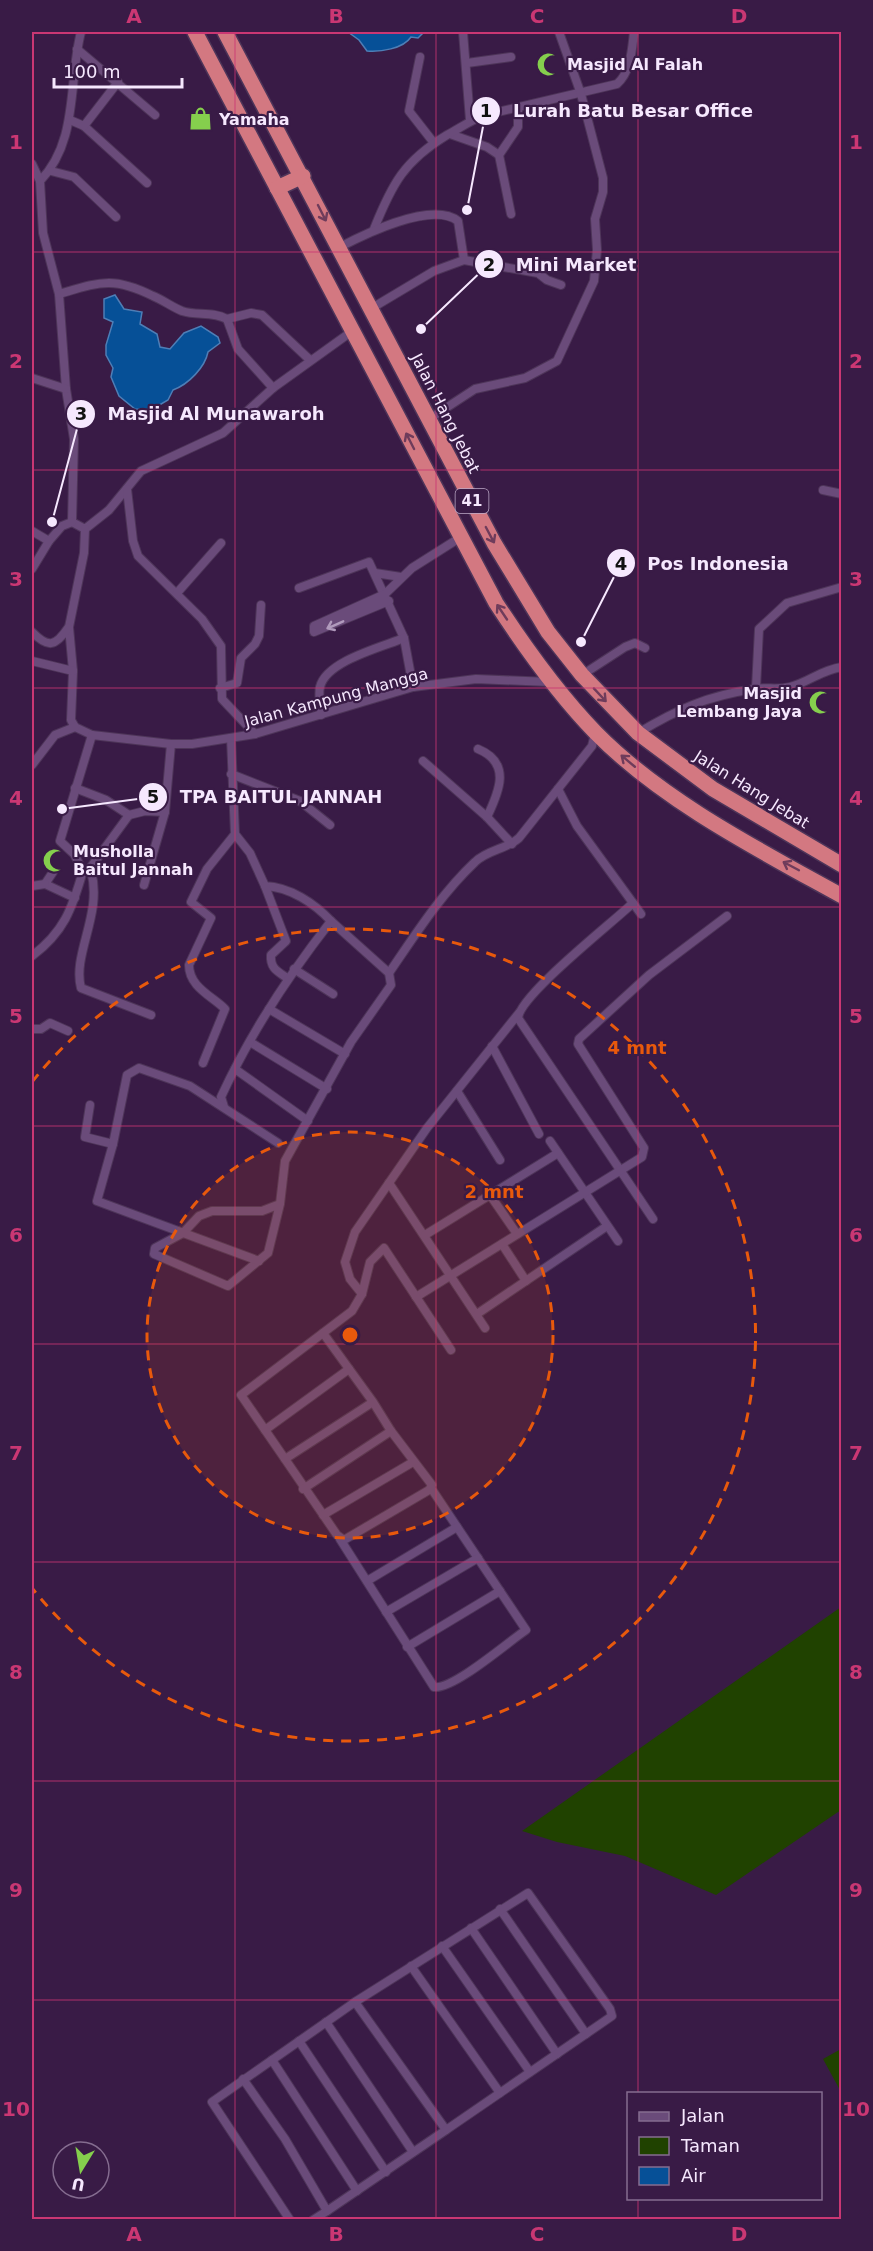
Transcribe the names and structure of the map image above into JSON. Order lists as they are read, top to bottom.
{
  "streets": {
    "highway": ["Jalan Hang Jebat", "41"],
    "street": ["Jalan Kampung Mangga"]
  },
  "places": {
    "mosque": ["Masjid Al Falah", "Masjid Lembang Jaya", "Musholla Baitul Jannah"],
    "shop": ["Yamaha"],
    "other": [
      "Lurah Batu Besar Office",
      "Mini Market",
      "Masjid Al Munawaroh",
      "Pos Indonesia",
      "TPA BAITUL JANNAH"
    ]
  },
  "legend": ["Jalan", "Taman", "Air"],
  "scale_bar": "100 m",
  "north": "bottom",
  "grid": {
    "columns": [
      "A",
      "B",
      "C",
      "D"
    ],
    "rows": [
      "1",
      "2",
      "3",
      "4",
      "5",
      "6",
      "7",
      "8",
      "9",
      "10"
    ]
  },
  "rings": ["4 mnt", "2 mnt"]
}
